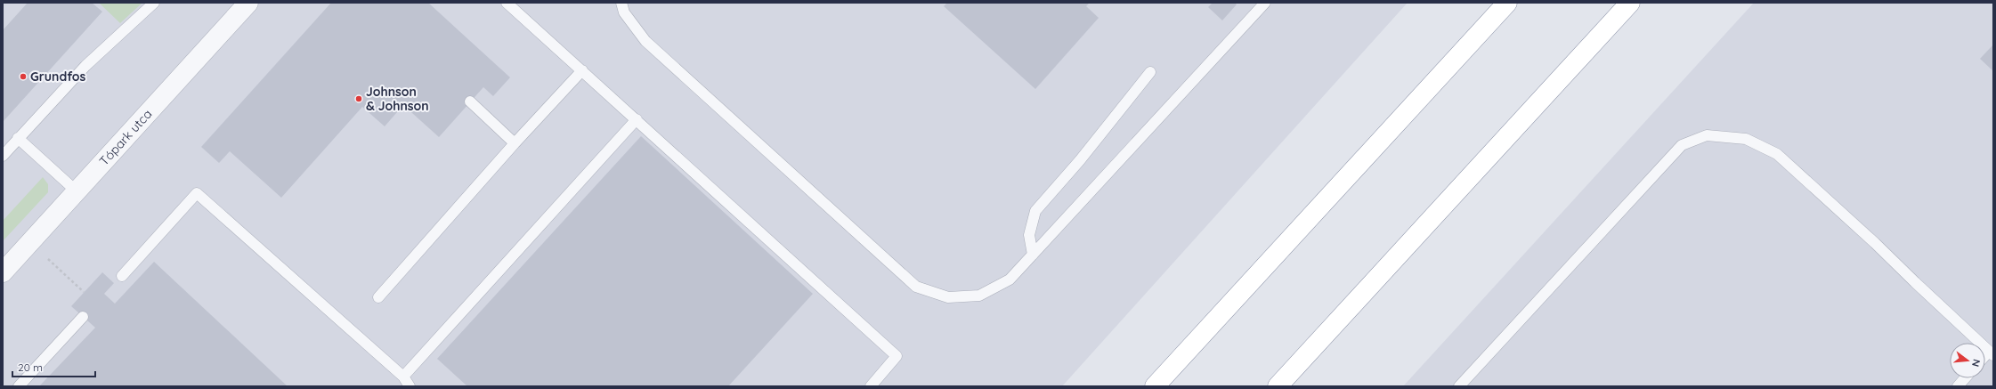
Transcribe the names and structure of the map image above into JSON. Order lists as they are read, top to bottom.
{
  "streets": {
    "street": ["Tópark utca"]
  },
  "places": ["Grundfos", "Johnson & Johnson"],
  "scale_bar": "20 m",
  "north": "right"
}
